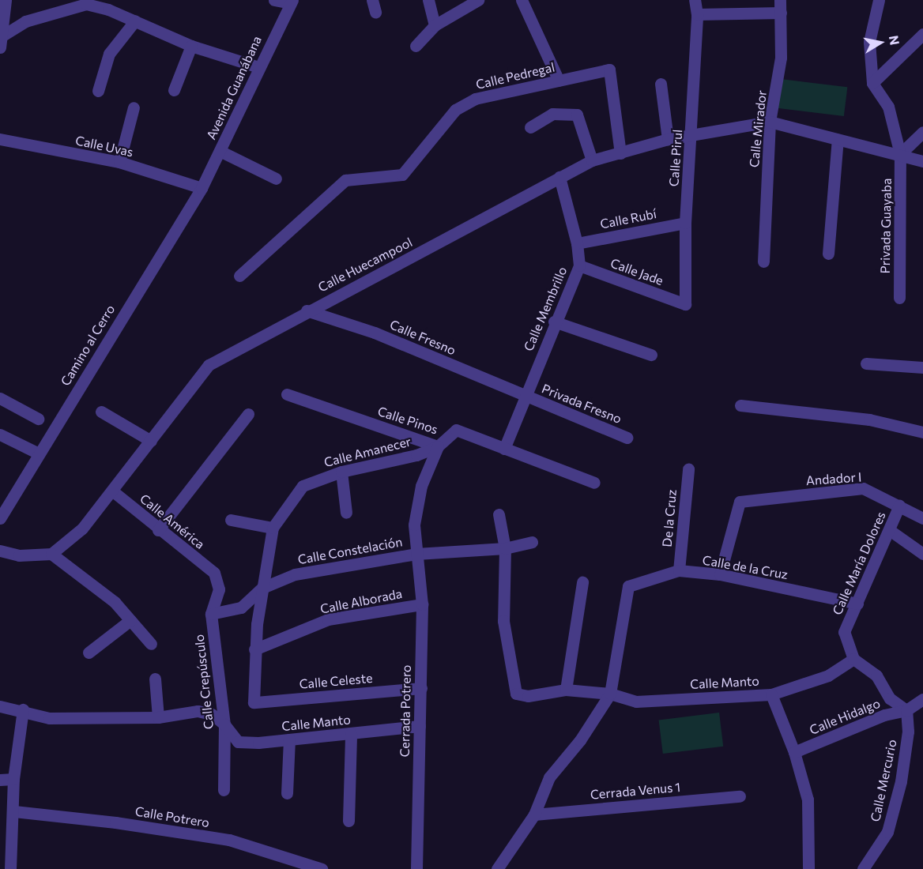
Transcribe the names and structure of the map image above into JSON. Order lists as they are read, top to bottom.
{
  "streets": {
    "street": [
      "Calle Pedregal",
      "Avenida Guanábana",
      "Calle Mirador",
      "Calle Uvas",
      "Calle Pirul",
      "Calle Rubí",
      "Privada Guayaba",
      "Calle Huecampool",
      "Calle Jade",
      "Calle Membrillo",
      "Calle Fresno",
      "Camino al Cerro",
      "Privada Fresno",
      "Calle Pinos",
      "Calle Amanecer",
      "Andador I",
      "De la Cruz",
      "Calle América",
      "Calle Constelación",
      "Calle María Dolores",
      "Calle de la Cruz",
      "Calle Alborada",
      "Calle Celeste",
      "Calle Crepúsculo",
      "Calle Manto",
      "Cerrada Potrero",
      "Calle Hidalgo",
      "Calle Mercurio",
      "Cerrada Venus 1",
      "Calle Potrero"
    ]
  },
  "crossings": [
    ["Calle Pedregal", "Calle Huecampool"],
    ["Avenida Guanábana", "Calle Uvas"],
    ["Avenida Guanábana", "Camino al Cerro"],
    ["Calle Mirador", "Calle Huecampool"],
    ["Calle Uvas", "Camino al Cerro"],
    ["Calle Pirul", "Calle Rubí"],
    ["Calle Pirul", "Calle Huecampool"],
    ["Calle Pirul", "Calle Jade"],
    ["Calle Rubí", "Calle Membrillo"],
    ["Calle Huecampool", "Calle Membrillo"],
    ["Calle Huecampool", "Calle Fresno"],
    ["Calle Huecampool", "Calle América"],
    ["Calle Jade", "Calle Membrillo"],
    ["Calle Membrillo", "Calle Fresno"],
    ["Calle Membrillo", "Privada Fresno"],
    ["Calle Membrillo", "Calle Pinos"],
    ["Calle Fresno", "Privada Fresno"],
    ["Calle Pinos", "Calle Amanecer"],
    ["Calle Pinos", "Cerrada Potrero"],
    ["Calle Amanecer", "Calle Constelación"],
    ["Calle Amanecer", "Calle Alborada"],
    ["Calle Amanecer", "Calle Celeste"],
    ["Calle Amanecer", "Cerrada Potrero"],
    ["Andador I", "Calle María Dolores"],
    ["Andador I", "Calle de la Cruz"],
    ["De la Cruz", "Calle de la Cruz"],
    ["Calle América", "Calle Crepúsculo"],
    ["Calle Constelación", "Calle Crepúsculo"],
    ["Calle Constelación", "Calle Manto"],
    ["Calle Constelación", "Cerrada Potrero"],
    ["Calle María Dolores", "Calle de la Cruz"],
    ["Calle María Dolores", "Calle Manto"],
    ["Calle de la Cruz", "Calle Manto"],
    ["Calle Alborada", "Cerrada Potrero"],
    ["Calle Celeste", "Cerrada Potrero"],
    ["Calle Crepúsculo", "Calle Manto"],
    ["Calle Manto", "Cerrada Potrero"],
    ["Calle Hidalgo", "Calle Mercurio"]
  ],
  "north": "right"
}
